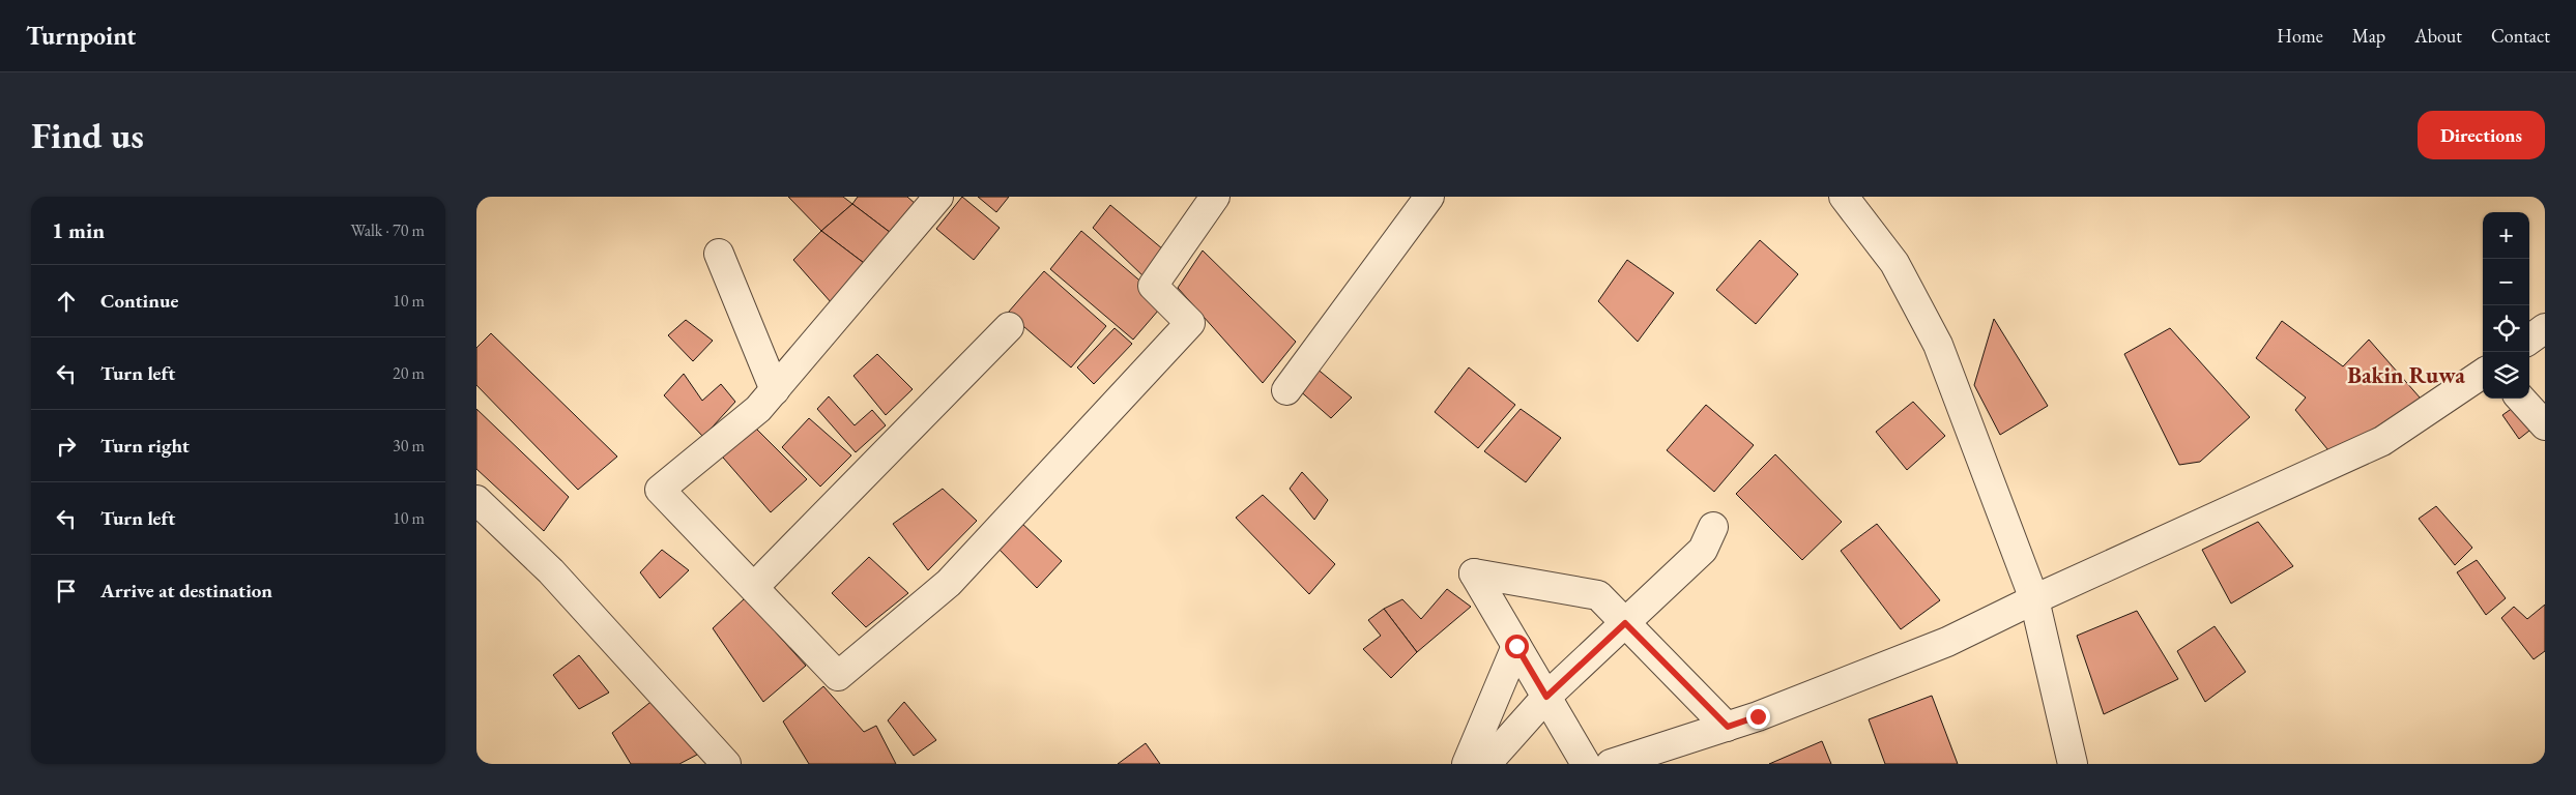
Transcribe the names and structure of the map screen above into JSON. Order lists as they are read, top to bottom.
{
  "districts": ["Bakin Ruwa"],
  "page": {
    "header": "Turnpoint",
    "nav": [
      "Home",
      "Map",
      "About",
      "Contact"
    ],
    "buttons": "Directions",
    "title": "Find us",
    "heading": ["1 min", "Walk · 70 m"],
    "map_buttons": ["+", "−"],
    "list": [
      ["Continue", "10 m"],
      ["Turn left", "20 m"],
      ["Turn right", "30 m"],
      ["Turn left", "10 m"],
      "Arrive at destination"
    ]
  }
}
